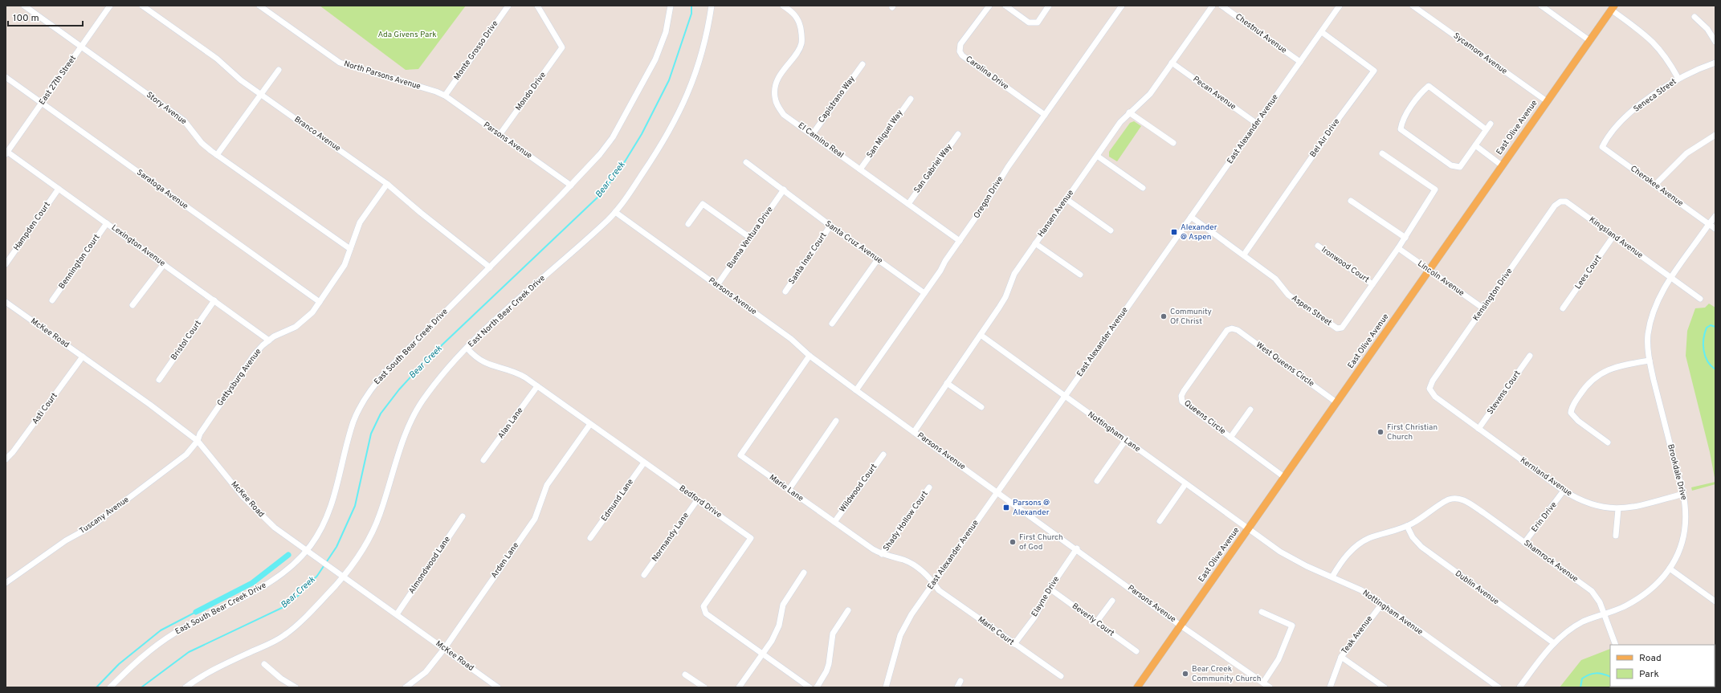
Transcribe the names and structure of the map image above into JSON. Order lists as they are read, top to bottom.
{
  "streets": {
    "main road": ["East Olive Avenue"],
    "street": [
      "Chestnut Avenue",
      "Monte Grosso Drive",
      "Sycamore Avenue",
      "Carolina Drive",
      "North Parsons Avenue",
      "East 27th Street",
      "Mondo Drive",
      "Pecan Avenue",
      "Seneca Street",
      "Capistrano Way",
      "Story Avenue",
      "East Alexander Avenue",
      "Branco Avenue",
      "San Miguel Way",
      "Bel Air Drive",
      "Parsons Avenue",
      "El Camino Real",
      "San Gabriel Way",
      "Cherokee Avenue",
      "Saratoga Avenue",
      "Oregon Drive",
      "Hansen Avenue",
      "Hampden Court",
      "Buena Ventura Drive",
      "Kingsland Avenue",
      "Santa Cruz Avenue",
      "Lexington Avenue",
      "Santa Inez Court",
      "Bennington Court",
      "Ironwood Court",
      "Lees Court",
      "Lincoln Avenue",
      "Kensington Drive",
      "Aspen Street",
      "East North Bear Creek Drive",
      "McKee Road",
      "Bristol Court",
      "East South Bear Creek Drive",
      "West Queens Circle",
      "Gettysburg Avenue",
      "Stevens Court",
      "Asti Court",
      "Queens Circle",
      "Alan Lane",
      "Nottingham Lane",
      "Brookdale Drive",
      "Kernland Avenue",
      "Marie Lane",
      "Wildwood Court",
      "Edmund Lane",
      "Bedford Drive",
      "Tuscany Avenue",
      "Erin Drive",
      "Shady Hollow Court",
      "Normandy Lane",
      "Arden Lane",
      "Shamrock Avenue",
      "Almondwood Lane",
      "Dublin Avenue",
      "Elayne Drive",
      "Nottingham Avenue",
      "Beverly Court",
      "Marie Court",
      "Teak Avenue"
    ]
  },
  "crossings": [
    ["Chestnut Avenue", "East Alexander Avenue"],
    ["Monte Grosso Drive", "North Parsons Avenue"],
    ["Monte Grosso Drive", "Parsons Avenue"],
    ["Sycamore Avenue", "East Olive Avenue"],
    ["Carolina Drive", "Oregon Drive"],
    ["North Parsons Avenue", "Parsons Avenue"],
    ["East 27th Street", "Story Avenue"],
    ["East 27th Street", "Saratoga Avenue"],
    ["East 27th Street", "Lexington Avenue"],
    ["Mondo Drive", "Parsons Avenue"],
    ["Pecan Avenue", "East Alexander Avenue"],
    ["Pecan Avenue", "Hansen Avenue"],
    ["Seneca Street", "Cherokee Avenue"],
    ["Capistrano Way", "El Camino Real"],
    ["Story Avenue", "Gettysburg Avenue"],
    ["East Olive Avenue", "Parsons Avenue"],
    ["East Olive Avenue", "Lincoln Avenue"],
    ["East Olive Avenue", "West Queens Circle"],
    ["East Olive Avenue", "Queens Circle"],
    ["East Olive Avenue", "Nottingham Lane"],
    ["East Olive Avenue", "Nottingham Avenue"],
    ["East Alexander Avenue", "Bel Air Drive"],
    ["East Alexander Avenue", "Parsons Avenue"],
    ["East Alexander Avenue", "Aspen Street"],
    ["East Alexander Avenue", "Nottingham Lane"],
    ["East Alexander Avenue", "Marie Lane"],
    ["East Alexander Avenue", "Marie Court"],
    ["Branco Avenue", "East South Bear Creek Drive"],
    ["Branco Avenue", "Gettysburg Avenue"],
    ["San Miguel Way", "El Camino Real"],
    ["Bel Air Drive", "Aspen Street"],
    ["Parsons Avenue", "Oregon Drive"],
    ["Parsons Avenue", "Hansen Avenue"],
    ["Parsons Avenue", "Buena Ventura Drive"],
    ["Parsons Avenue", "East North Bear Creek Drive"],
    ["Parsons Avenue", "East South Bear Creek Drive"],
    ["Parsons Avenue", "Marie Lane"],
    ["Parsons Avenue", "Elayne Drive"],
    ["El Camino Real", "San Gabriel Way"],
    ["El Camino Real", "Oregon Drive"],
    ["Cherokee Avenue", "Brookdale Drive"],
    ["Saratoga Avenue", "Gettysburg Avenue"],
    ["Oregon Drive", "Santa Cruz Avenue"],
    ["Hansen Avenue", "Nottingham Lane"],
    ["Hampden Court", "Lexington Avenue"],
    ["Buena Ventura Drive", "Santa Cruz Avenue"],
    ["Kingsland Avenue", "Lees Court"],
    ["Kingsland Avenue", "Kensington Drive"],
    ["Kingsland Avenue", "Brookdale Drive"],
    ["Santa Cruz Avenue", "Santa Inez Court"],
    ["Lexington Avenue", "Bennington Court"],
    ["Lexington Avenue", "Bristol Court"],
    ["Lexington Avenue", "Gettysburg Avenue"],
    ["Ironwood Court", "Aspen Street"],
    ["Lincoln Avenue", "Kensington Drive"],
    ["Lincoln Avenue", "Aspen Street"],
    ["Kensington Drive", "Kernland Avenue"],
    ["East North Bear Creek Drive", "McKee Road"],
    ["East North Bear Creek Drive", "Bedford Drive"],
    ["McKee Road", "East South Bear Creek Drive"],
    ["McKee Road", "Gettysburg Avenue"],
    ["McKee Road", "Asti Court"],
    ["McKee Road", "Tuscany Avenue"],
    ["McKee Road", "Arden Lane"],
    ["McKee Road", "Almondwood Lane"],
    ["West Queens Circle", "Queens Circle"],
    ["Gettysburg Avenue", "Tuscany Avenue"],
    ["Stevens Court", "Kernland Avenue"],
    ["Alan Lane", "Bedford Drive"],
    ["Nottingham Lane", "Nottingham Avenue"],
    ["Brookdale Drive", "Kernland Avenue"],
    ["Brookdale Drive", "Shamrock Avenue"],
    ["Brookdale Drive", "Dublin Avenue"],
    ["Kernland Avenue", "Erin Drive"],
    ["Marie Lane", "Wildwood Court"],
    ["Marie Lane", "Shady Hollow Court"],
    ["Marie Lane", "Marie Court"],
    ["Edmund Lane", "Bedford Drive"],
    ["Bedford Drive", "Normandy Lane"],
    ["Bedford Drive", "Arden Lane"],
    ["Erin Drive", "Shamrock Avenue"],
    ["Shamrock Avenue", "Dublin Avenue"],
    ["Elayne Drive", "Beverly Court"],
    ["Elayne Drive", "Marie Court"],
    ["Nottingham Avenue", "Teak Avenue"]
  ],
  "water": ["Bear Creek"],
  "parks": ["Ada Givens Park"],
  "places": {
    "transit": ["Alexander @ Aspen", "Parsons @ Alexander"],
    "other": [
      "Community Of Christ",
      "First Christian Church",
      "First Church of God",
      "Bear Creek Community Church"
    ]
  },
  "legend": ["Road", "Park"],
  "scale_bar": "100 m"
}
